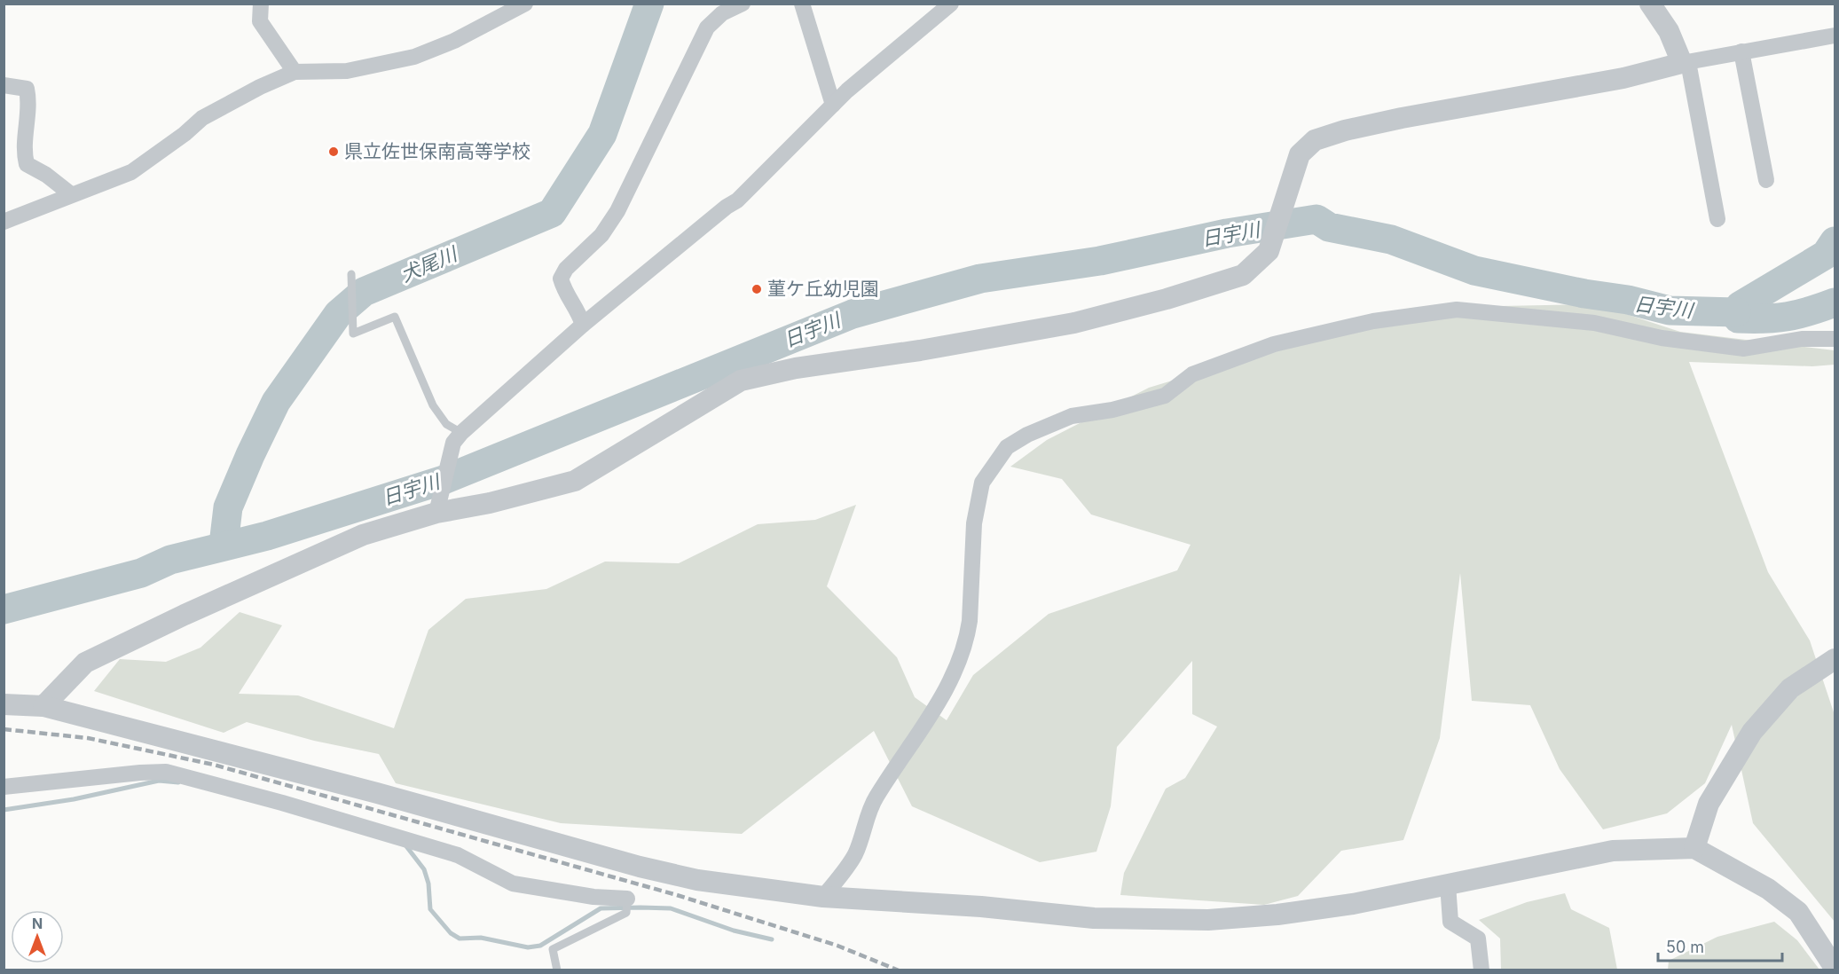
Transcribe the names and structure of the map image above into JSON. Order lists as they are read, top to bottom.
{
  "water": ["日宇川", "犬尾川"],
  "places": ["県立佐世保南高等学校", "菫ケ丘幼児園"],
  "scale_bar": "50 m",
  "north": "top"
}
